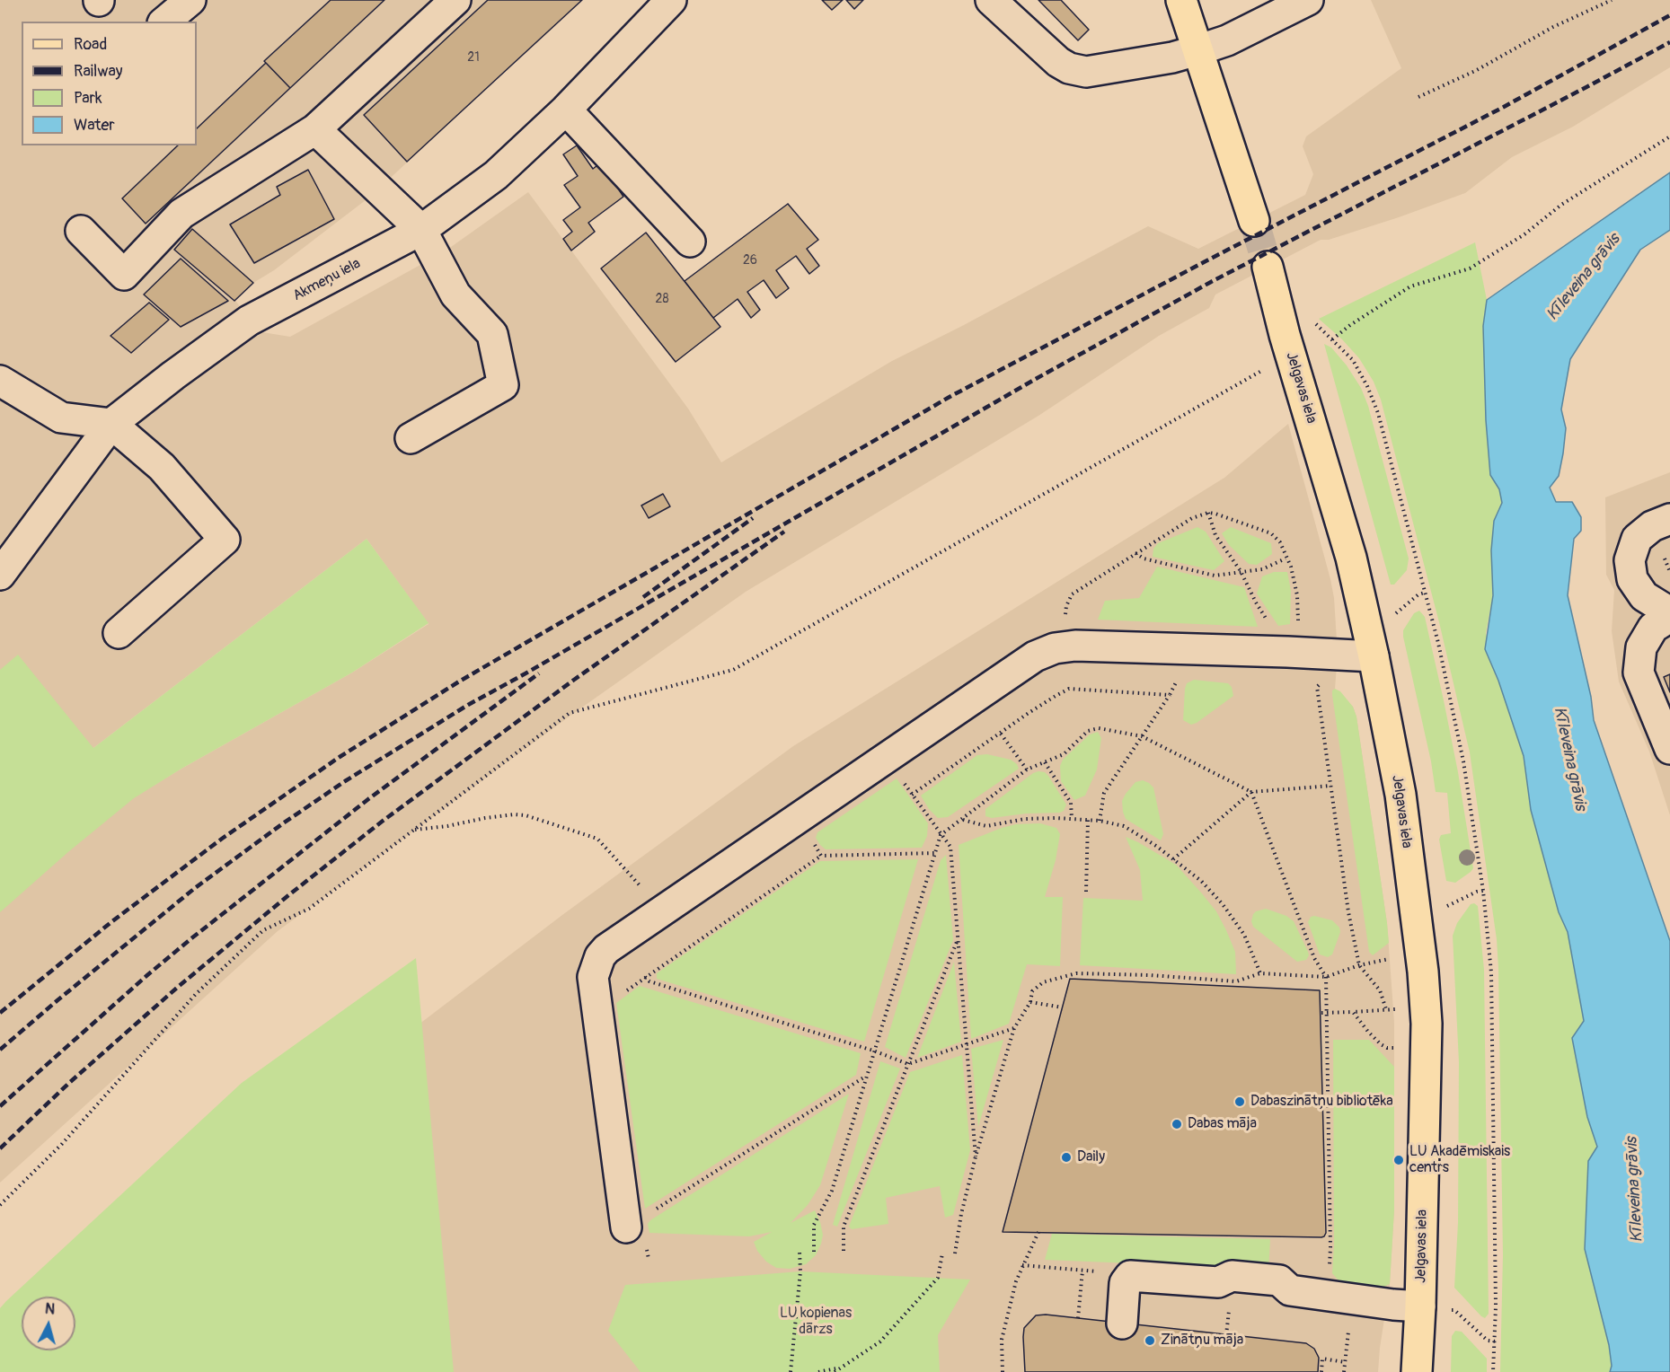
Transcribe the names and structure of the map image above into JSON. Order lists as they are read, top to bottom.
{
  "streets": {
    "main road": ["Jelgavas iela"],
    "street": ["Akmeņu iela"]
  },
  "water": ["Kīleveina grāvis"],
  "parks": ["LU kopienas dārzs"],
  "places": [
    "Dabaszinātņu bibliotēka",
    "Dabas māja",
    "Daily",
    "LU Akadēmiskais centrs",
    "Zinātņu māja"
  ],
  "house_numbers": ["21", "26", "28"],
  "legend": [
    "Road",
    "Railway",
    "Park",
    "Water"
  ],
  "north": "top"
}
